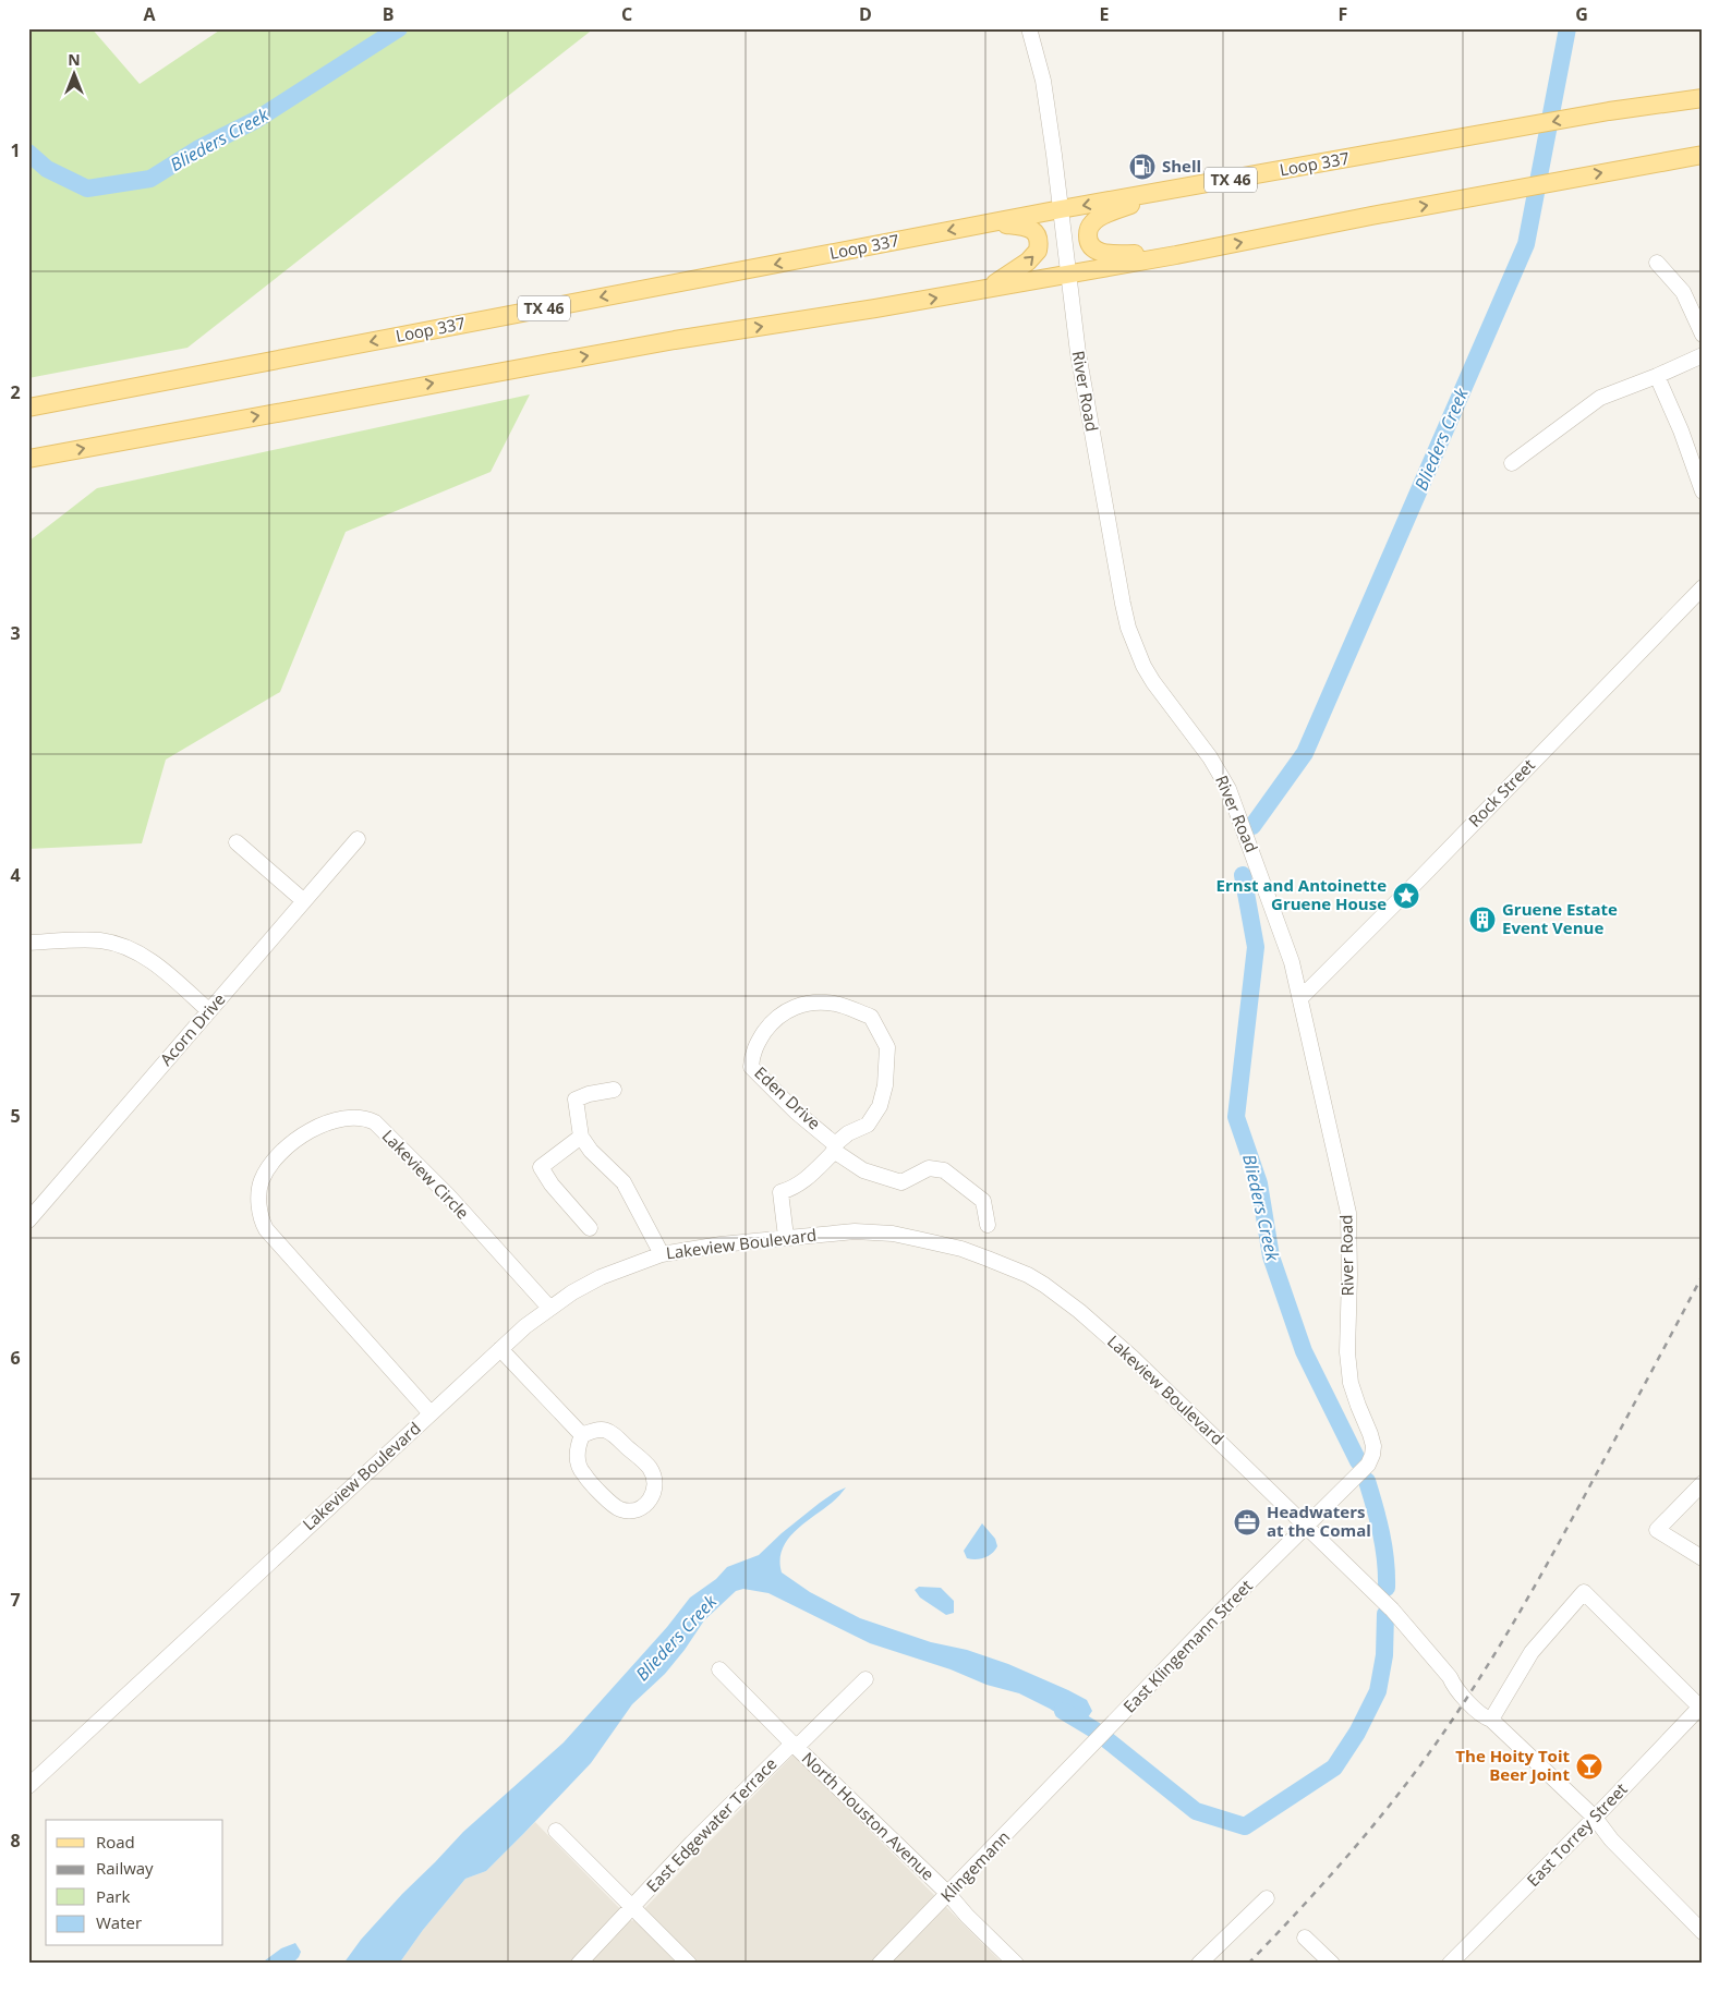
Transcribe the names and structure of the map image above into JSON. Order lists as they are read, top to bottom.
{
  "streets": {
    "main road": ["Loop 337", "TX 46"],
    "street": [
      "River Road",
      "Rock Street",
      "Acorn Drive",
      "Eden Drive",
      "Lakeview Circle",
      "Lakeview Boulevard",
      "East Klingemann Street",
      "North Houston Avenue",
      "East Edgewater Terrace",
      "East Torrey Street",
      "Klingemann"
    ]
  },
  "crossings": [
    ["Loop 337", "River Road"],
    ["River Road", "Rock Street"],
    ["River Road", "Lakeview Boulevard"],
    ["River Road", "East Klingemann Street"],
    ["Eden Drive", "Lakeview Boulevard"],
    ["Lakeview Circle", "Lakeview Boulevard"],
    ["Lakeview Boulevard", "East Klingemann Street"],
    ["Lakeview Boulevard", "East Torrey Street"],
    ["East Klingemann Street", "Klingemann"],
    ["North Houston Avenue", "East Edgewater Terrace"],
    ["North Houston Avenue", "Klingemann"]
  ],
  "water": ["Blieders Creek"],
  "places": {
    "fuel station": ["Shell"],
    "place": ["Ernst and Antoinette Gruene House"],
    "building": ["Gruene Estate Event Venue"],
    "office": ["Headwaters at the Comal"],
    "bar": ["The Hoity Toit Beer Joint"]
  },
  "legend": [
    "Road",
    "Railway",
    "Park",
    "Water"
  ],
  "north": "top",
  "grid": {
    "columns": [
      "A",
      "B",
      "C",
      "D",
      "E",
      "F",
      "G"
    ],
    "rows": [
      "1",
      "2",
      "3",
      "4",
      "5",
      "6",
      "7",
      "8"
    ]
  }
}
